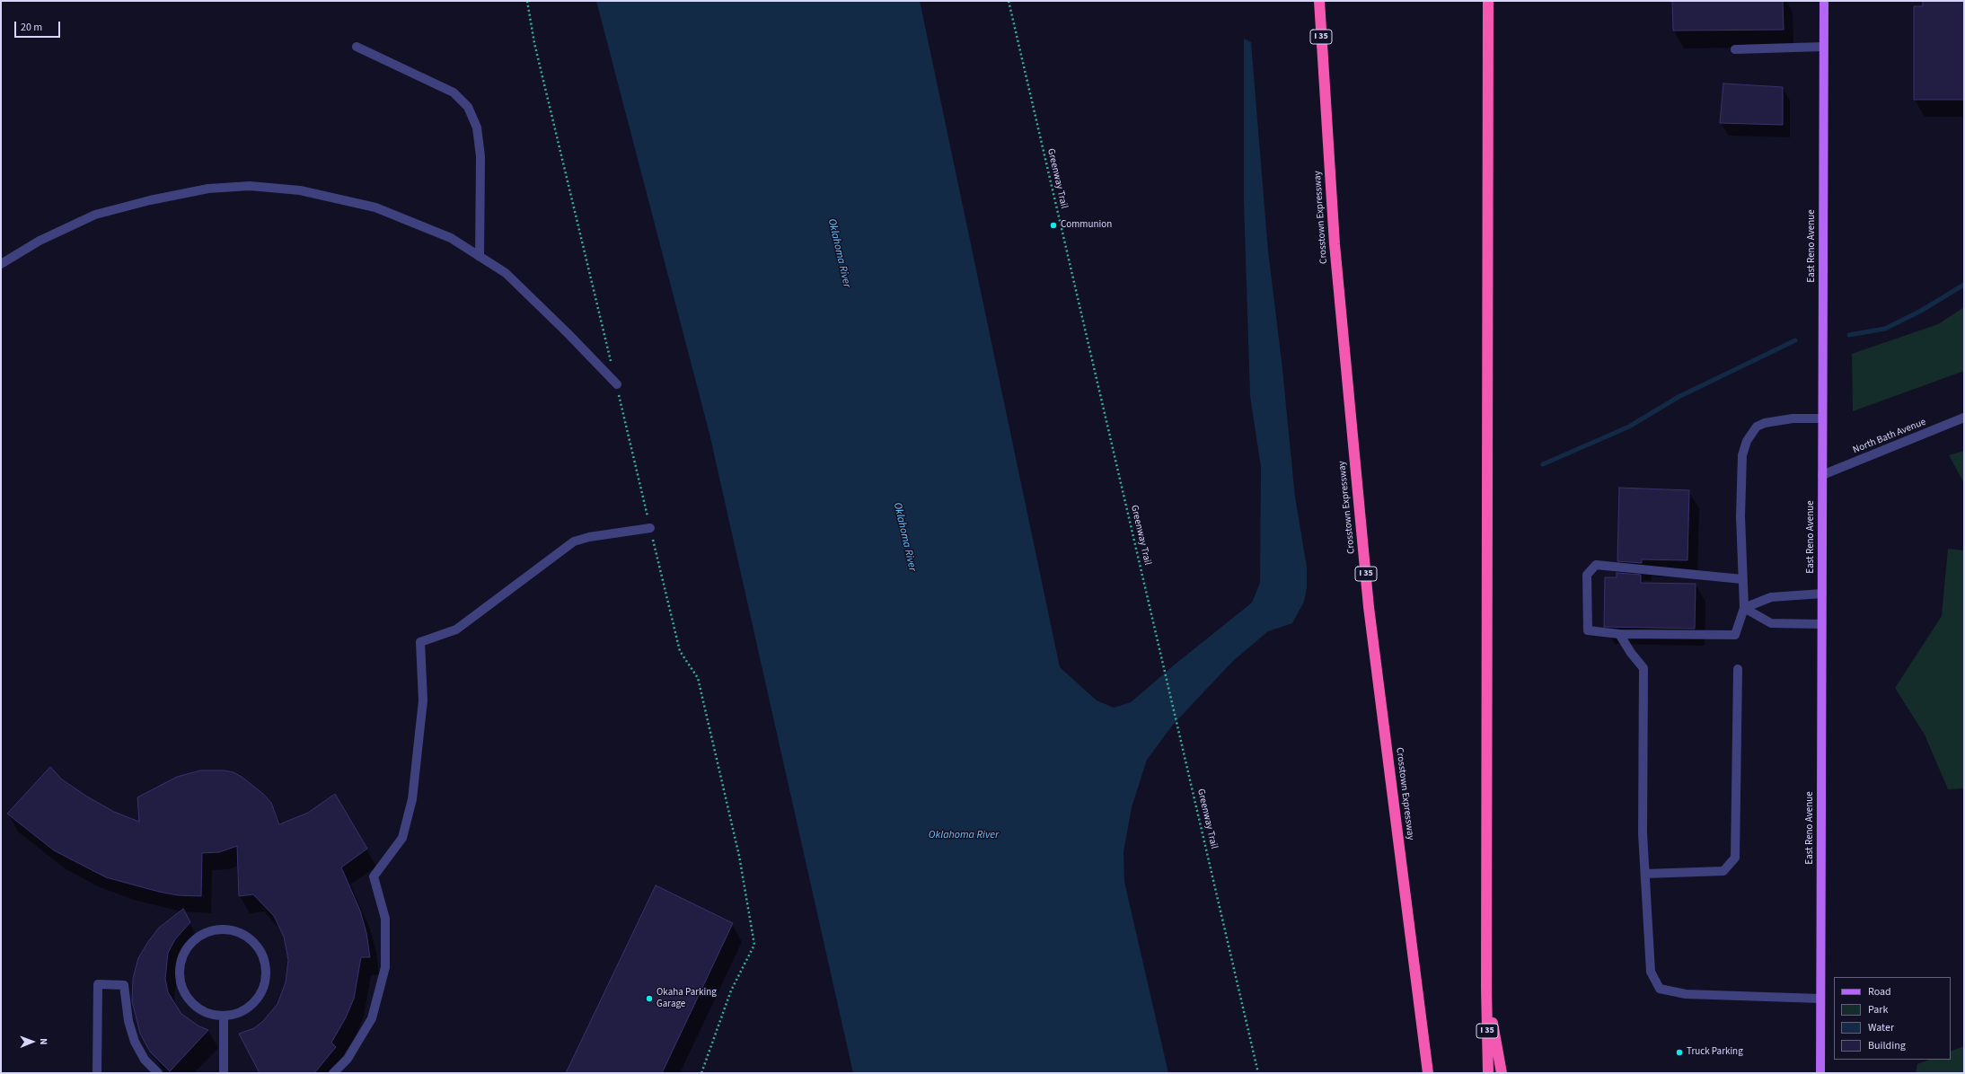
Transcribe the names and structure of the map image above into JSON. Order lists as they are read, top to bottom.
{
  "streets": {
    "highway": ["I 35", "Crosstown Expressway"],
    "main road": ["East Reno Avenue"],
    "street": ["North Bath Avenue"],
    "path": ["Greenway Trail"]
  },
  "crossings": [
    ["East Reno Avenue", "North Bath Avenue"]
  ],
  "water": ["Oklahoma River"],
  "places": ["Communion", "Okaha Parking Garage", "Truck Parking"],
  "legend": [
    "Road",
    "Park",
    "Water",
    "Building"
  ],
  "scale_bar": "20 m",
  "north": "right"
}
